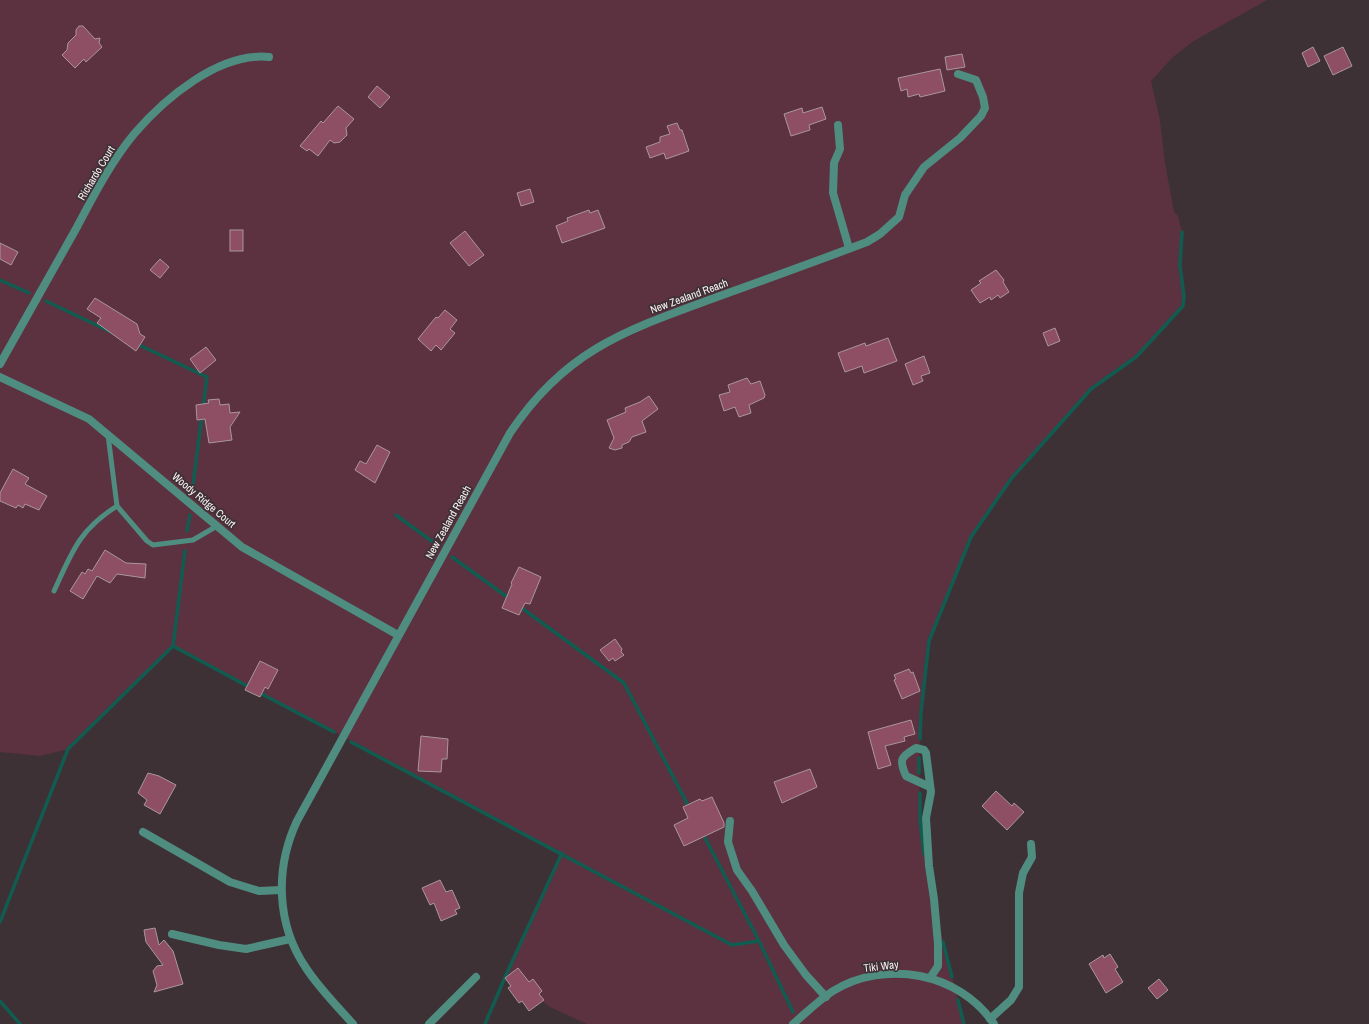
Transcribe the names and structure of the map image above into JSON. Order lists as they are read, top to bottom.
{
  "streets": {
    "street": [
      "Richardo Court",
      "New Zealand Reach",
      "Woody Ridge Court",
      "Tiki Way"
    ]
  },
  "crossings": [
    ["New Zealand Reach", "Woody Ridge Court"]
  ]
}
